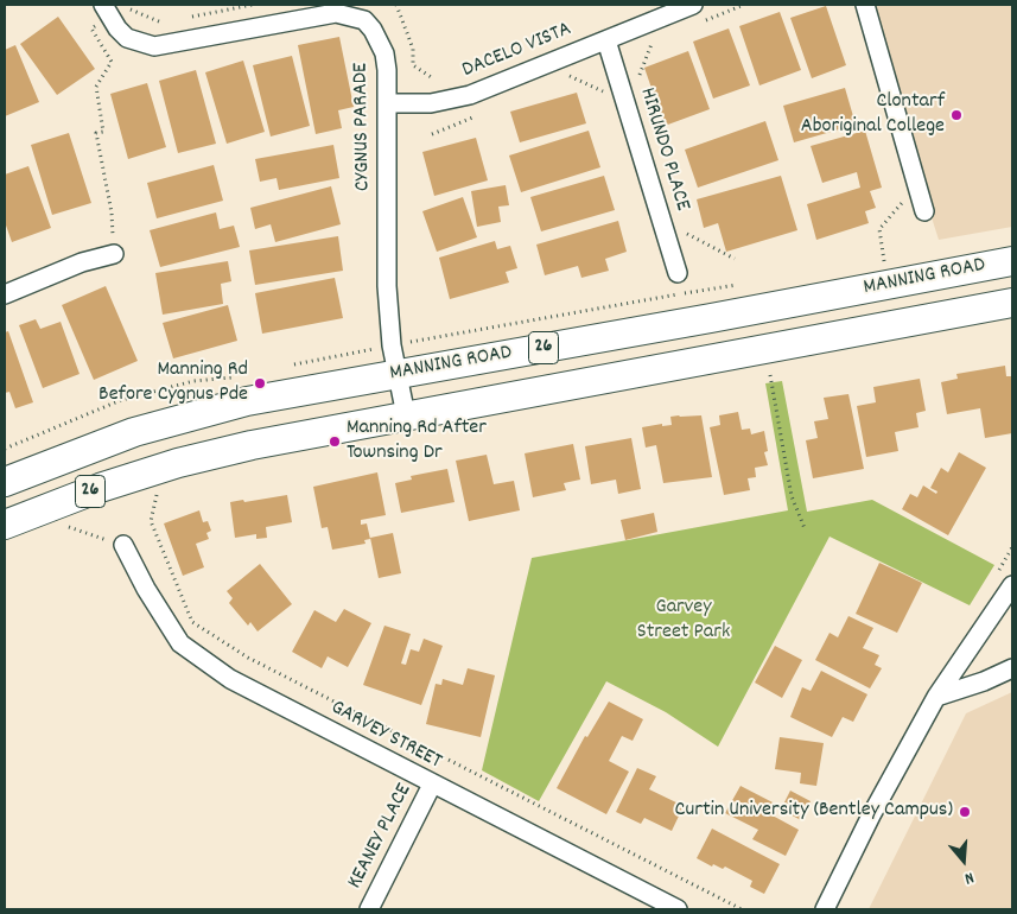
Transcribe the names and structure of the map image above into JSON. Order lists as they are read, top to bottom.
{
  "streets": {
    "main road": ["MANNING ROAD", "26"],
    "street": [
      "DACELO VISTA",
      "CYGNUS PARADE",
      "HIRUNDO PLACE",
      "GARVEY STREET",
      "KEANEY PLACE"
    ]
  },
  "crossings": [
    ["DACELO VISTA", "CYGNUS PARADE"],
    ["DACELO VISTA", "HIRUNDO PLACE"],
    ["CYGNUS PARADE", "MANNING ROAD"],
    ["GARVEY STREET", "KEANEY PLACE"]
  ],
  "parks": ["Garvey Street Park"],
  "places": [
    "Clontarf Aboriginal College",
    "Manning Rd Before Cygnus Pde",
    "Manning Rd After Townsing Dr",
    "Curtin University (Bentley Campus)"
  ],
  "north": "bottom"
}
